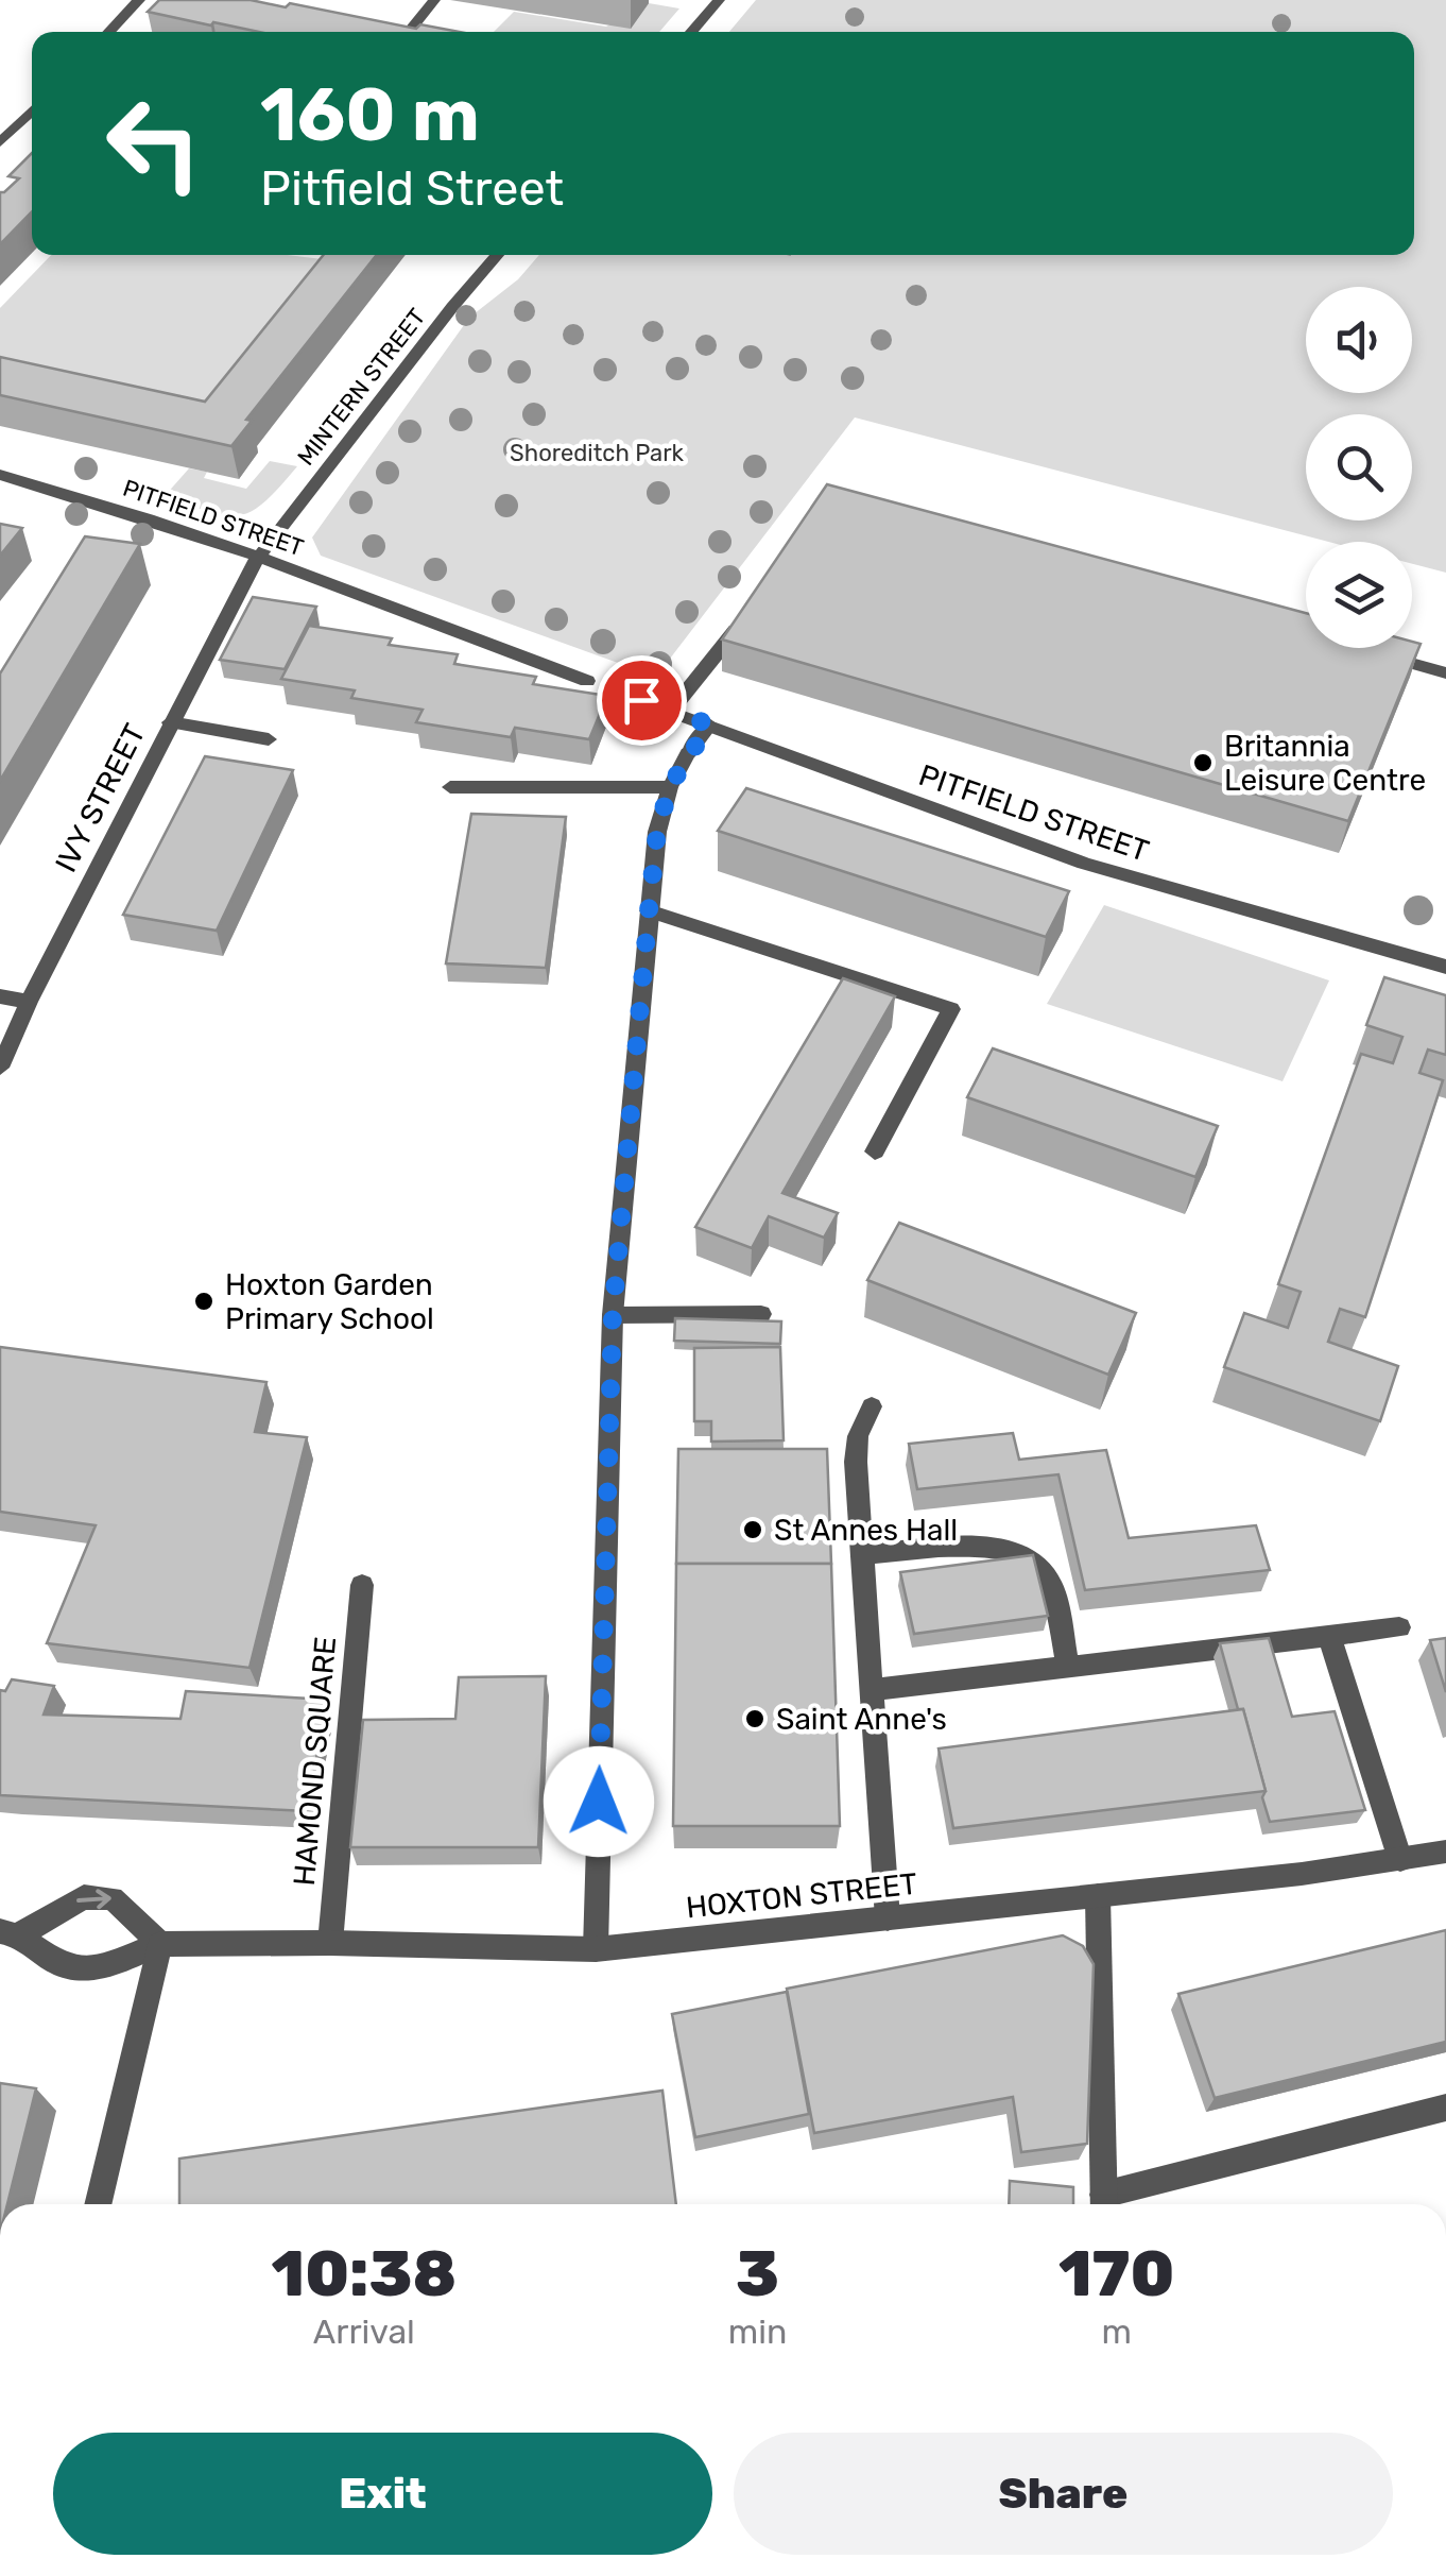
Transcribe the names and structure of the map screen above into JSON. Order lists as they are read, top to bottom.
{
  "streets": {
    "street": [
      "MINTERN STREET",
      "PITFIELD STREET",
      "IVY STREET",
      "HAMOND SQUARE",
      "HOXTON STREET"
    ]
  },
  "crossings": [
    ["MINTERN STREET", "PITFIELD STREET"],
    ["MINTERN STREET", "IVY STREET"],
    ["PITFIELD STREET", "IVY STREET"],
    ["HAMOND SQUARE", "HOXTON STREET"]
  ],
  "parks": ["Shoreditch Park"],
  "places": [
    "Britannia Leisure Centre",
    "Hoxton Garden Primary School",
    "St Annes Hall",
    "Saint Anne's"
  ],
  "page": {
    "turn": ["160 m", "Pitfield Street"],
    "eta": [
      "10:38",
      "Arrival",
      "3",
      "min",
      "170",
      "m"
    ],
    "buttons": ["Exit", "Share"]
  }
}
